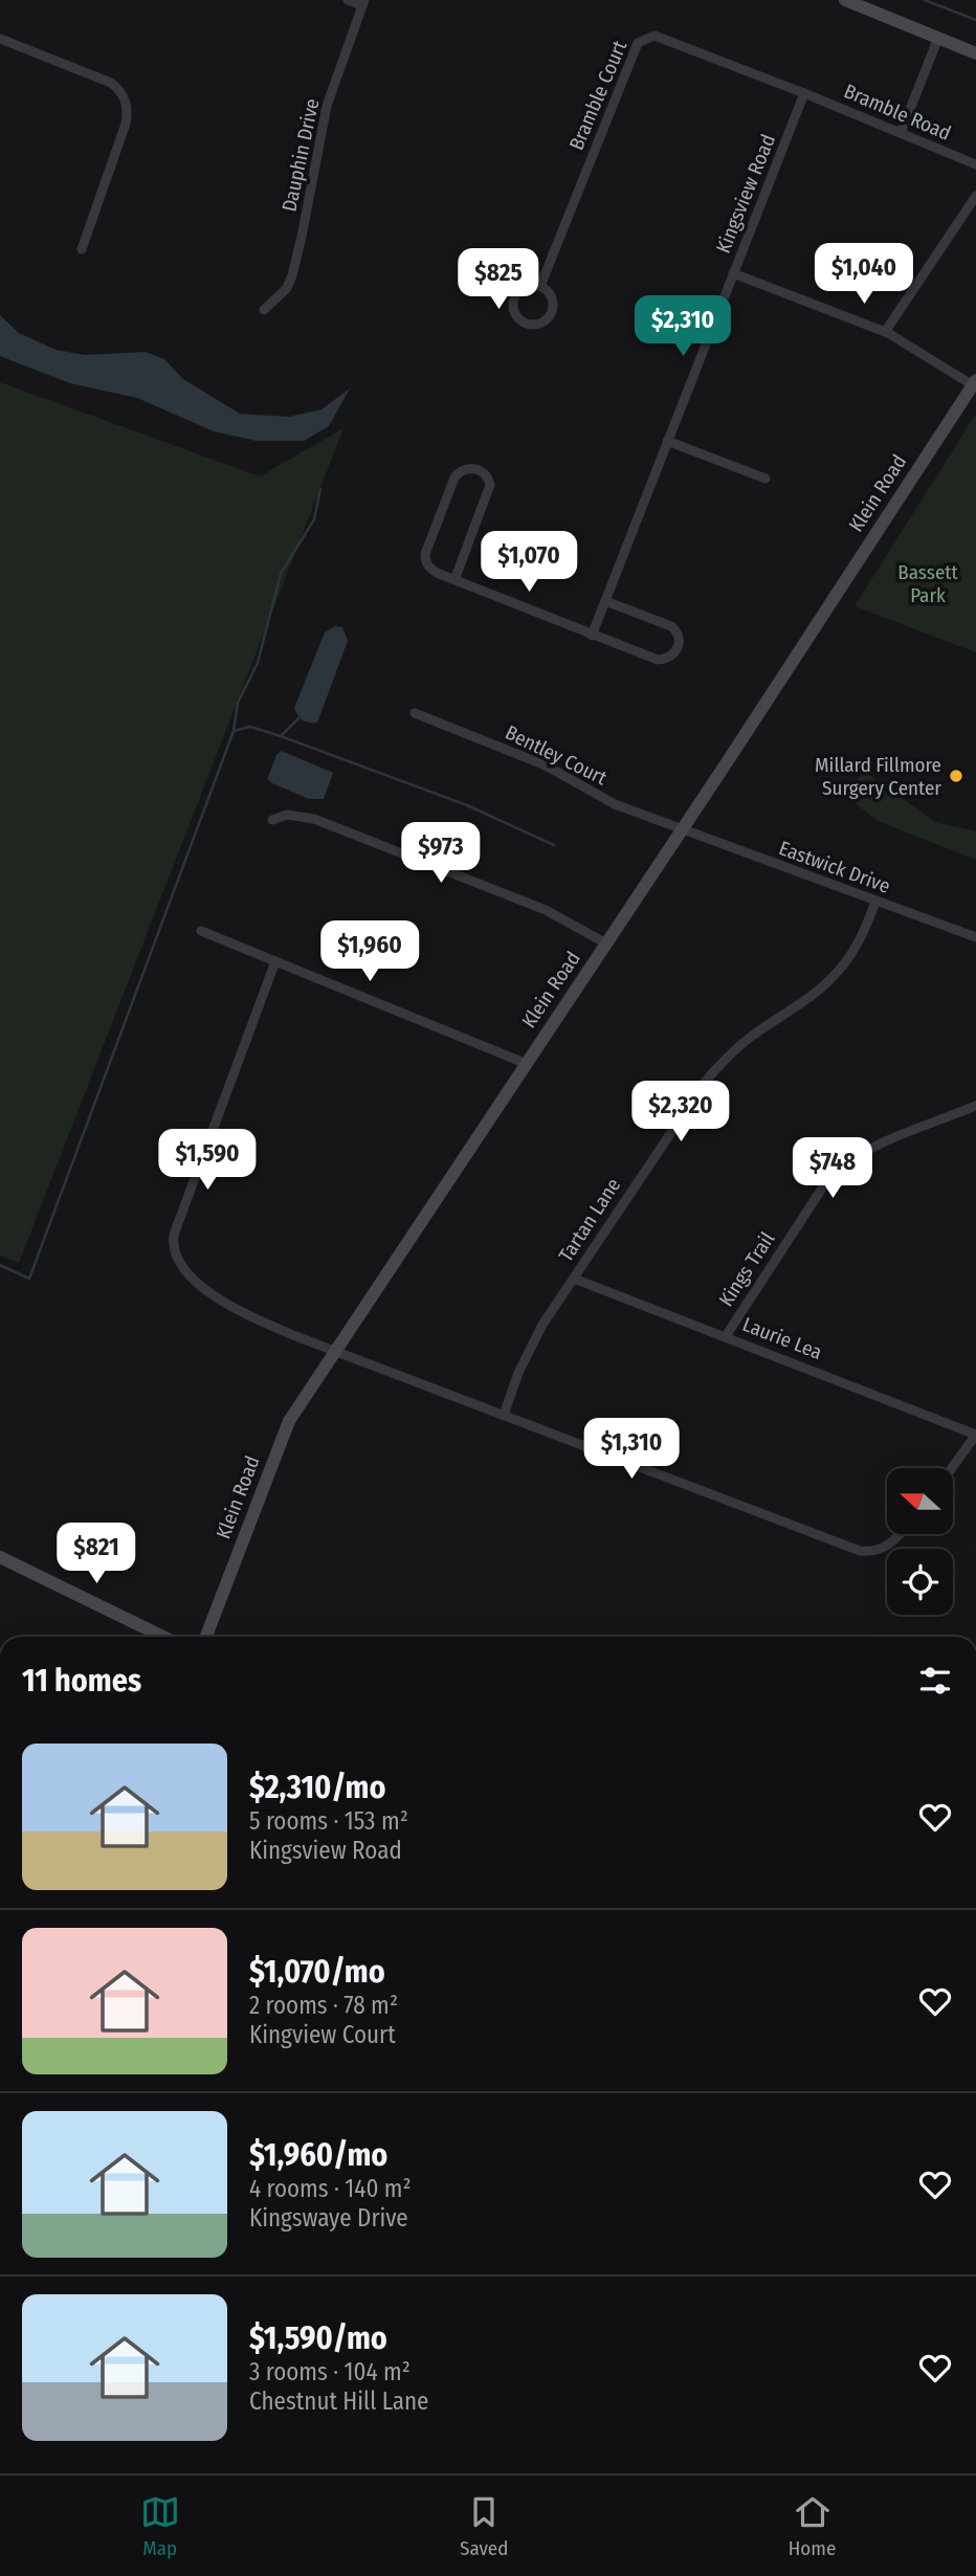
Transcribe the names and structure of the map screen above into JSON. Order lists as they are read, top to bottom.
{
  "streets": {
    "street": [
      "Bramble Court",
      "Bramble Road",
      "Dauphin Drive",
      "Kingsview Road",
      "Klein Road",
      "Bentley Court",
      "Eastwick Drive",
      "Tartan Lane",
      "Kings Trail",
      "Laurie Lea"
    ]
  },
  "crossings": [
    ["Bramble Court", "Bramble Road"],
    ["Bramble Court", "Kingsview Road"],
    ["Bramble Road", "Kingsview Road"],
    ["Klein Road", "Bentley Court"],
    ["Klein Road", "Eastwick Drive"],
    ["Bentley Court", "Eastwick Drive"],
    ["Eastwick Drive", "Tartan Lane"],
    ["Tartan Lane", "Laurie Lea"],
    ["Kings Trail", "Laurie Lea"]
  ],
  "parks": ["Bassett Park"],
  "places": ["Millard Fillmore Surgery Center"],
  "north": "left",
  "page": {
    "price": [
      "$1,040",
      "$825",
      "$2,310",
      "$1,070",
      "$973",
      "$1,960",
      "$2,320",
      "$1,590",
      "$748",
      "$1,310",
      "$821"
    ],
    "heading": "11 homes",
    "list": [
      {
        "name": "$2,310/mo",
        "note": "5 rooms · 153 m² · Kingsview Road"
      },
      {
        "name": "$1,070/mo",
        "note": "2 rooms · 78 m² · Kingview Court"
      },
      {
        "name": "$1,960/mo",
        "note": "4 rooms · 140 m² · Kingswaye Drive"
      },
      {
        "name": "$1,590/mo",
        "note": "3 rooms · 104 m² · Chestnut Hill Lane"
      }
    ],
    "tabs": ["Map", "Saved", "Home"]
  }
}
